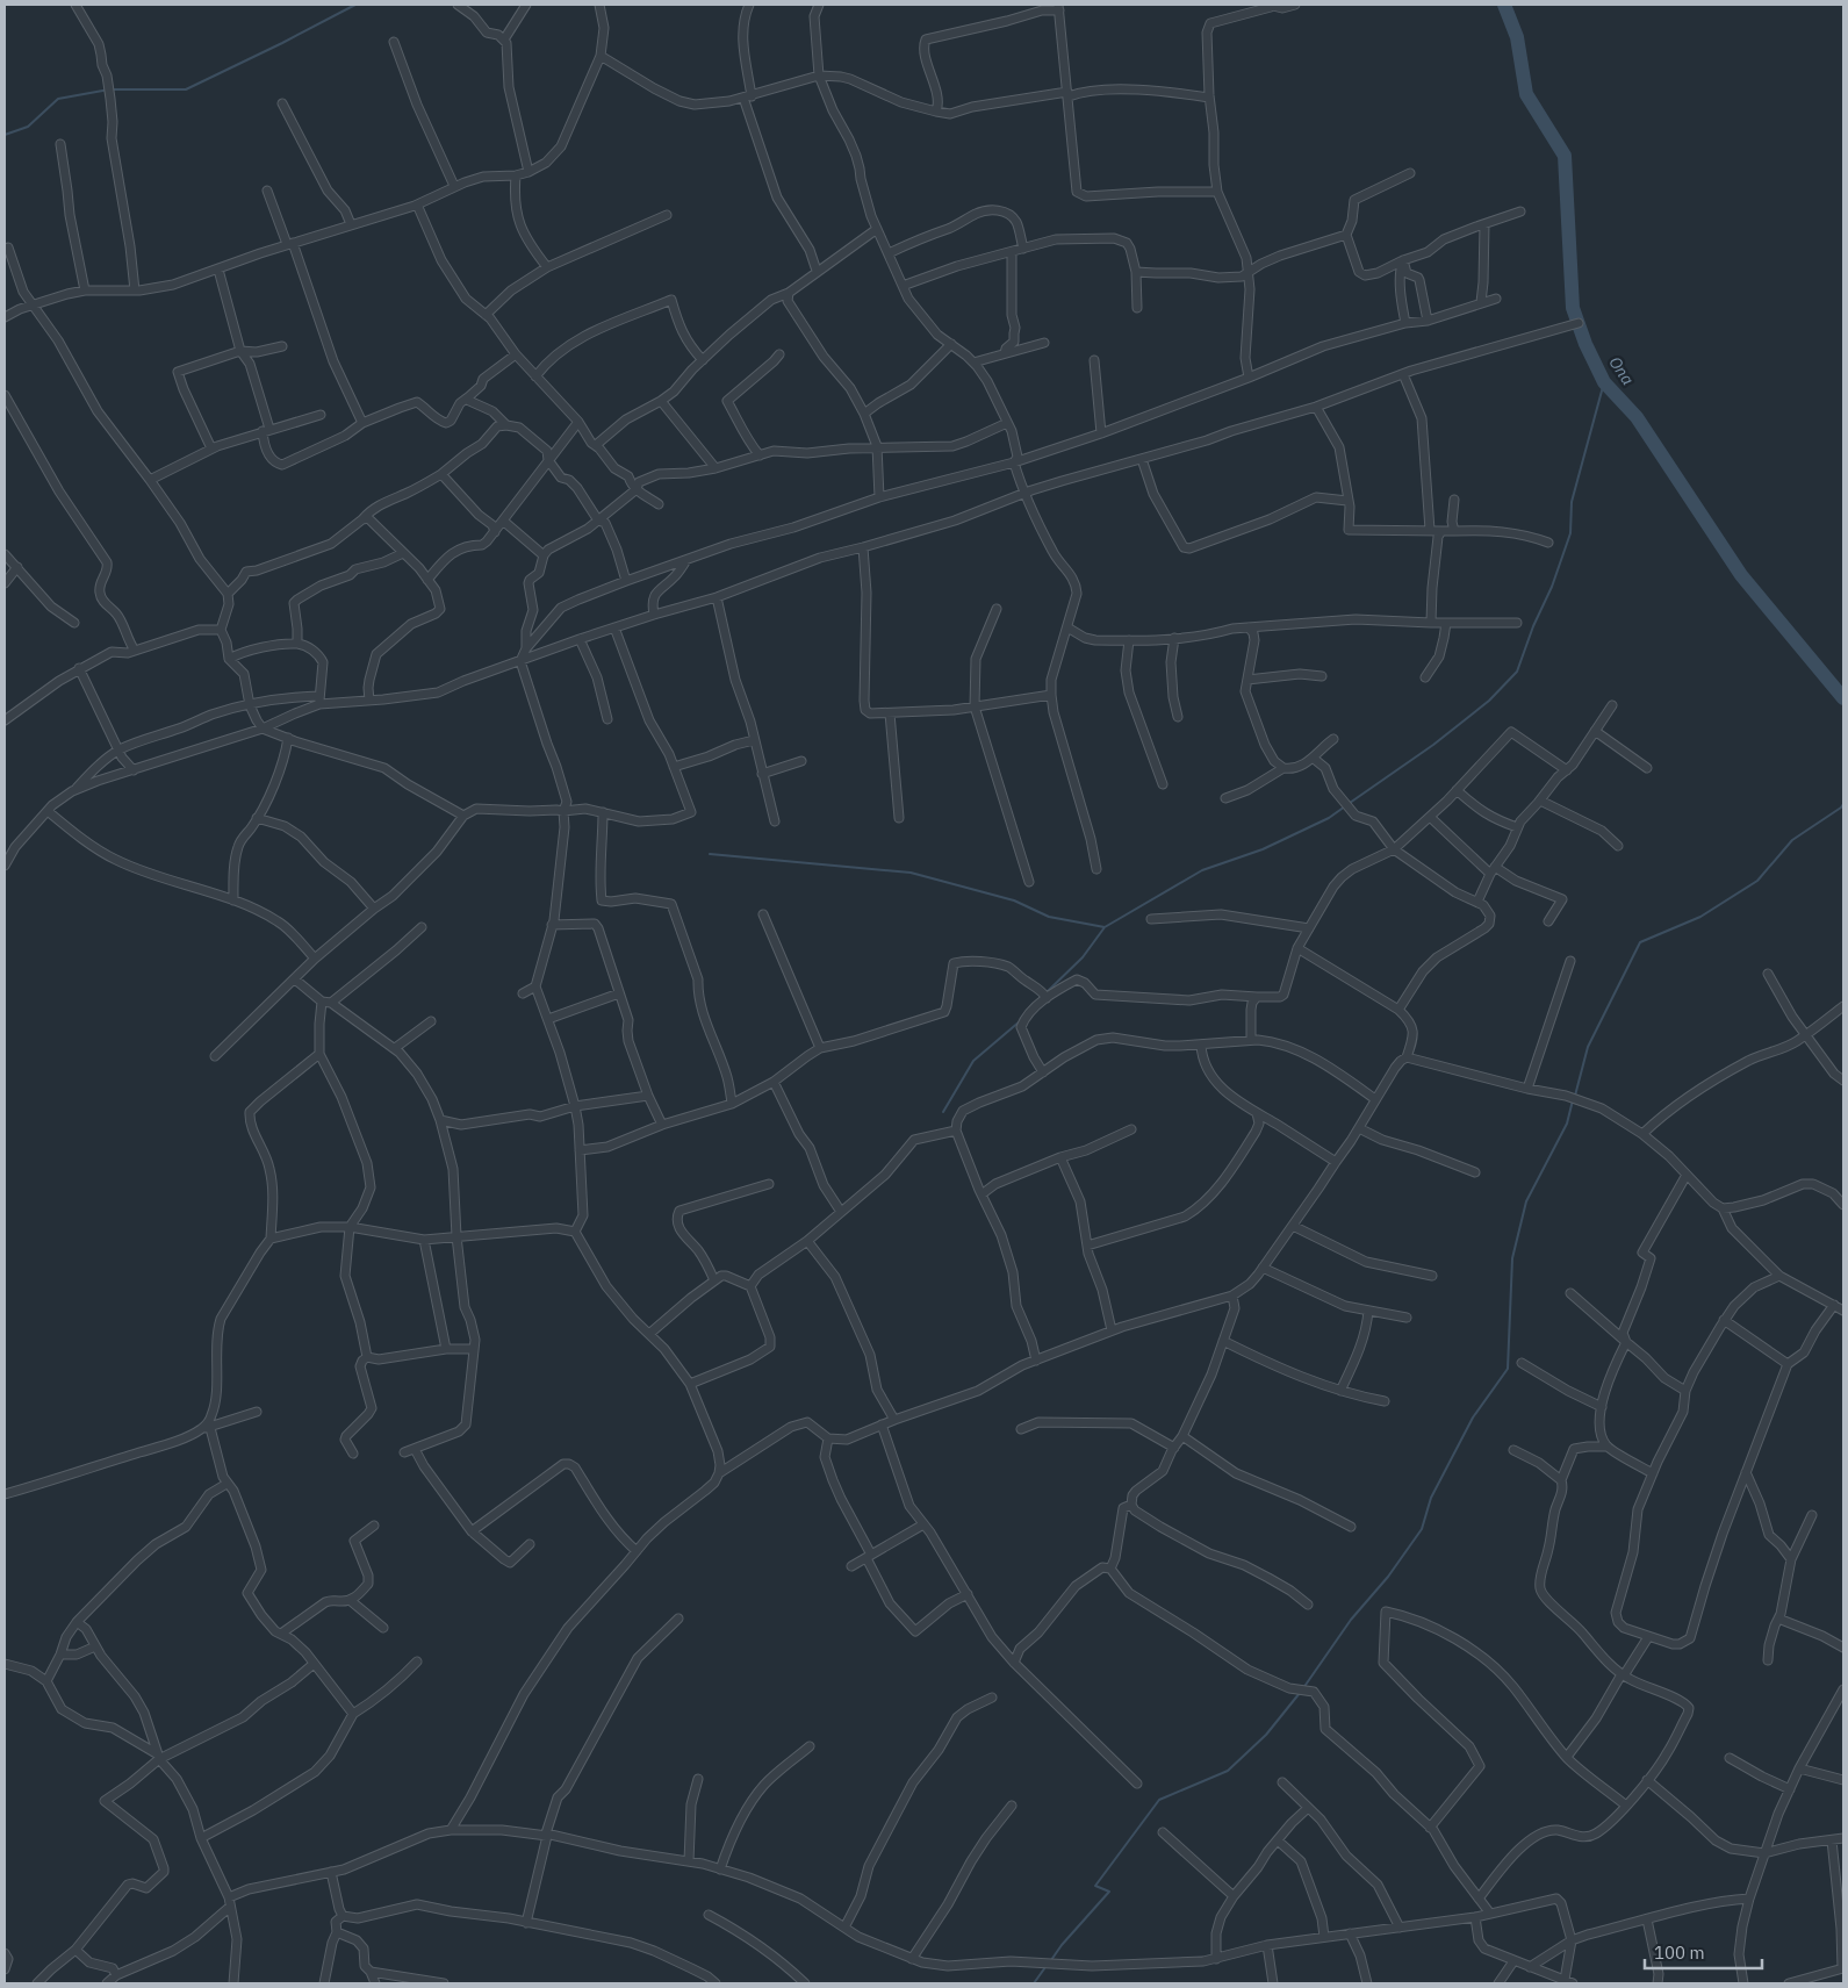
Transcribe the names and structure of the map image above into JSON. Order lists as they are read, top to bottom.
{
  "water": ["Ona"],
  "scale_bar": "100 m"
}
